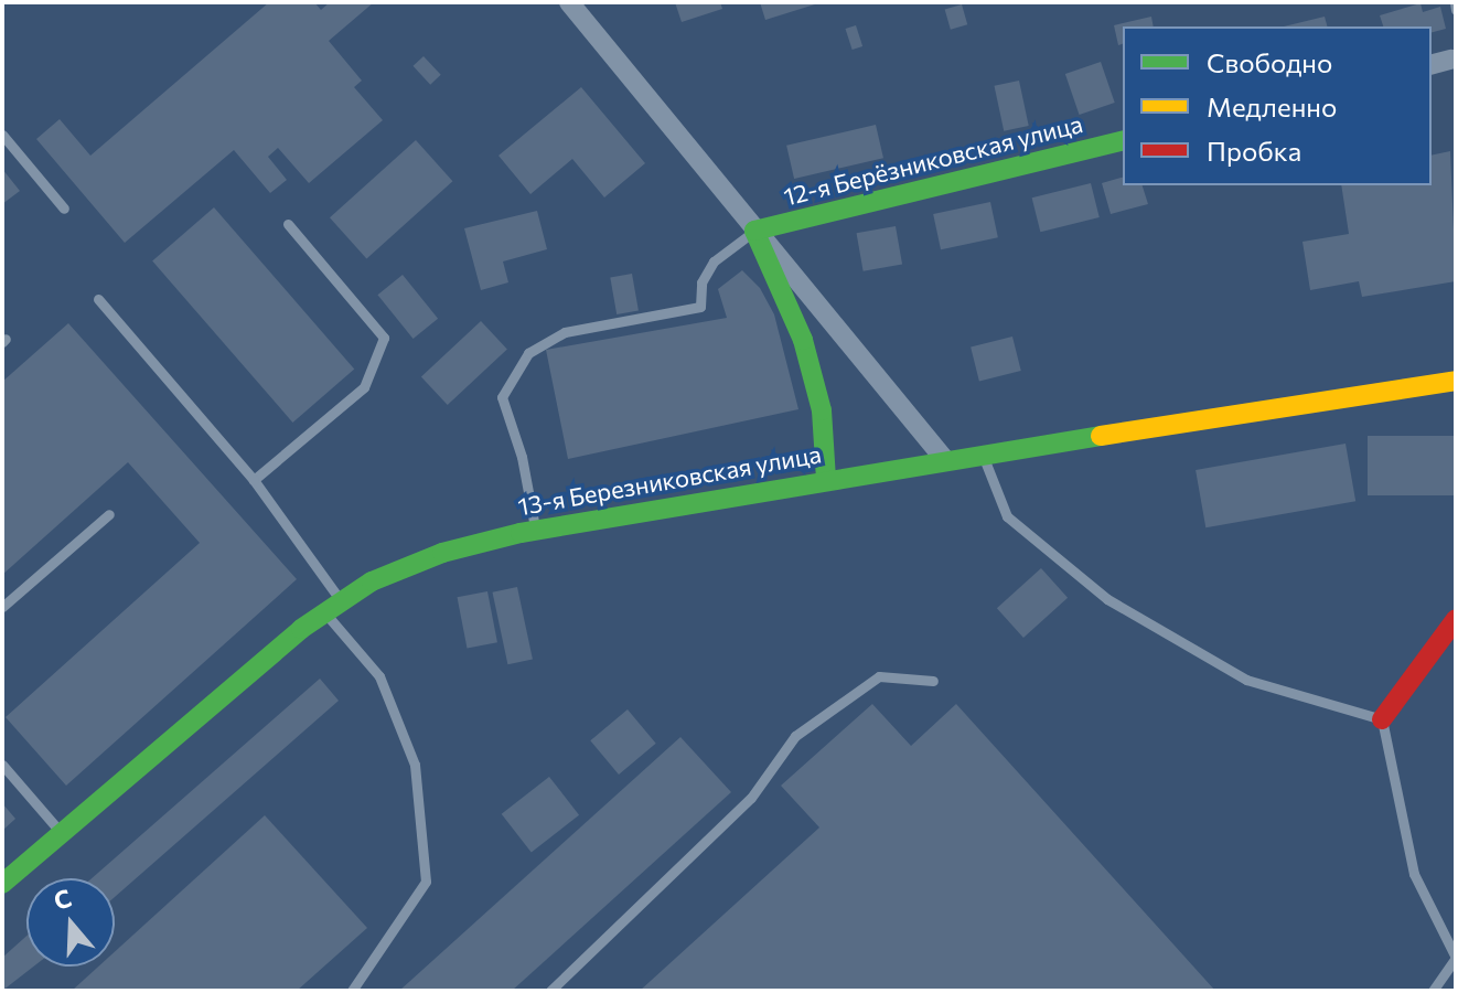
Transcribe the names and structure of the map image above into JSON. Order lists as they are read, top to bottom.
{
  "streets": {
    "street": ["12-я Берёзниковская улица", "13-я Березниковская улица"]
  },
  "legend": ["Свободно", "Медленно", "Пробка"],
  "north": "top"
}
